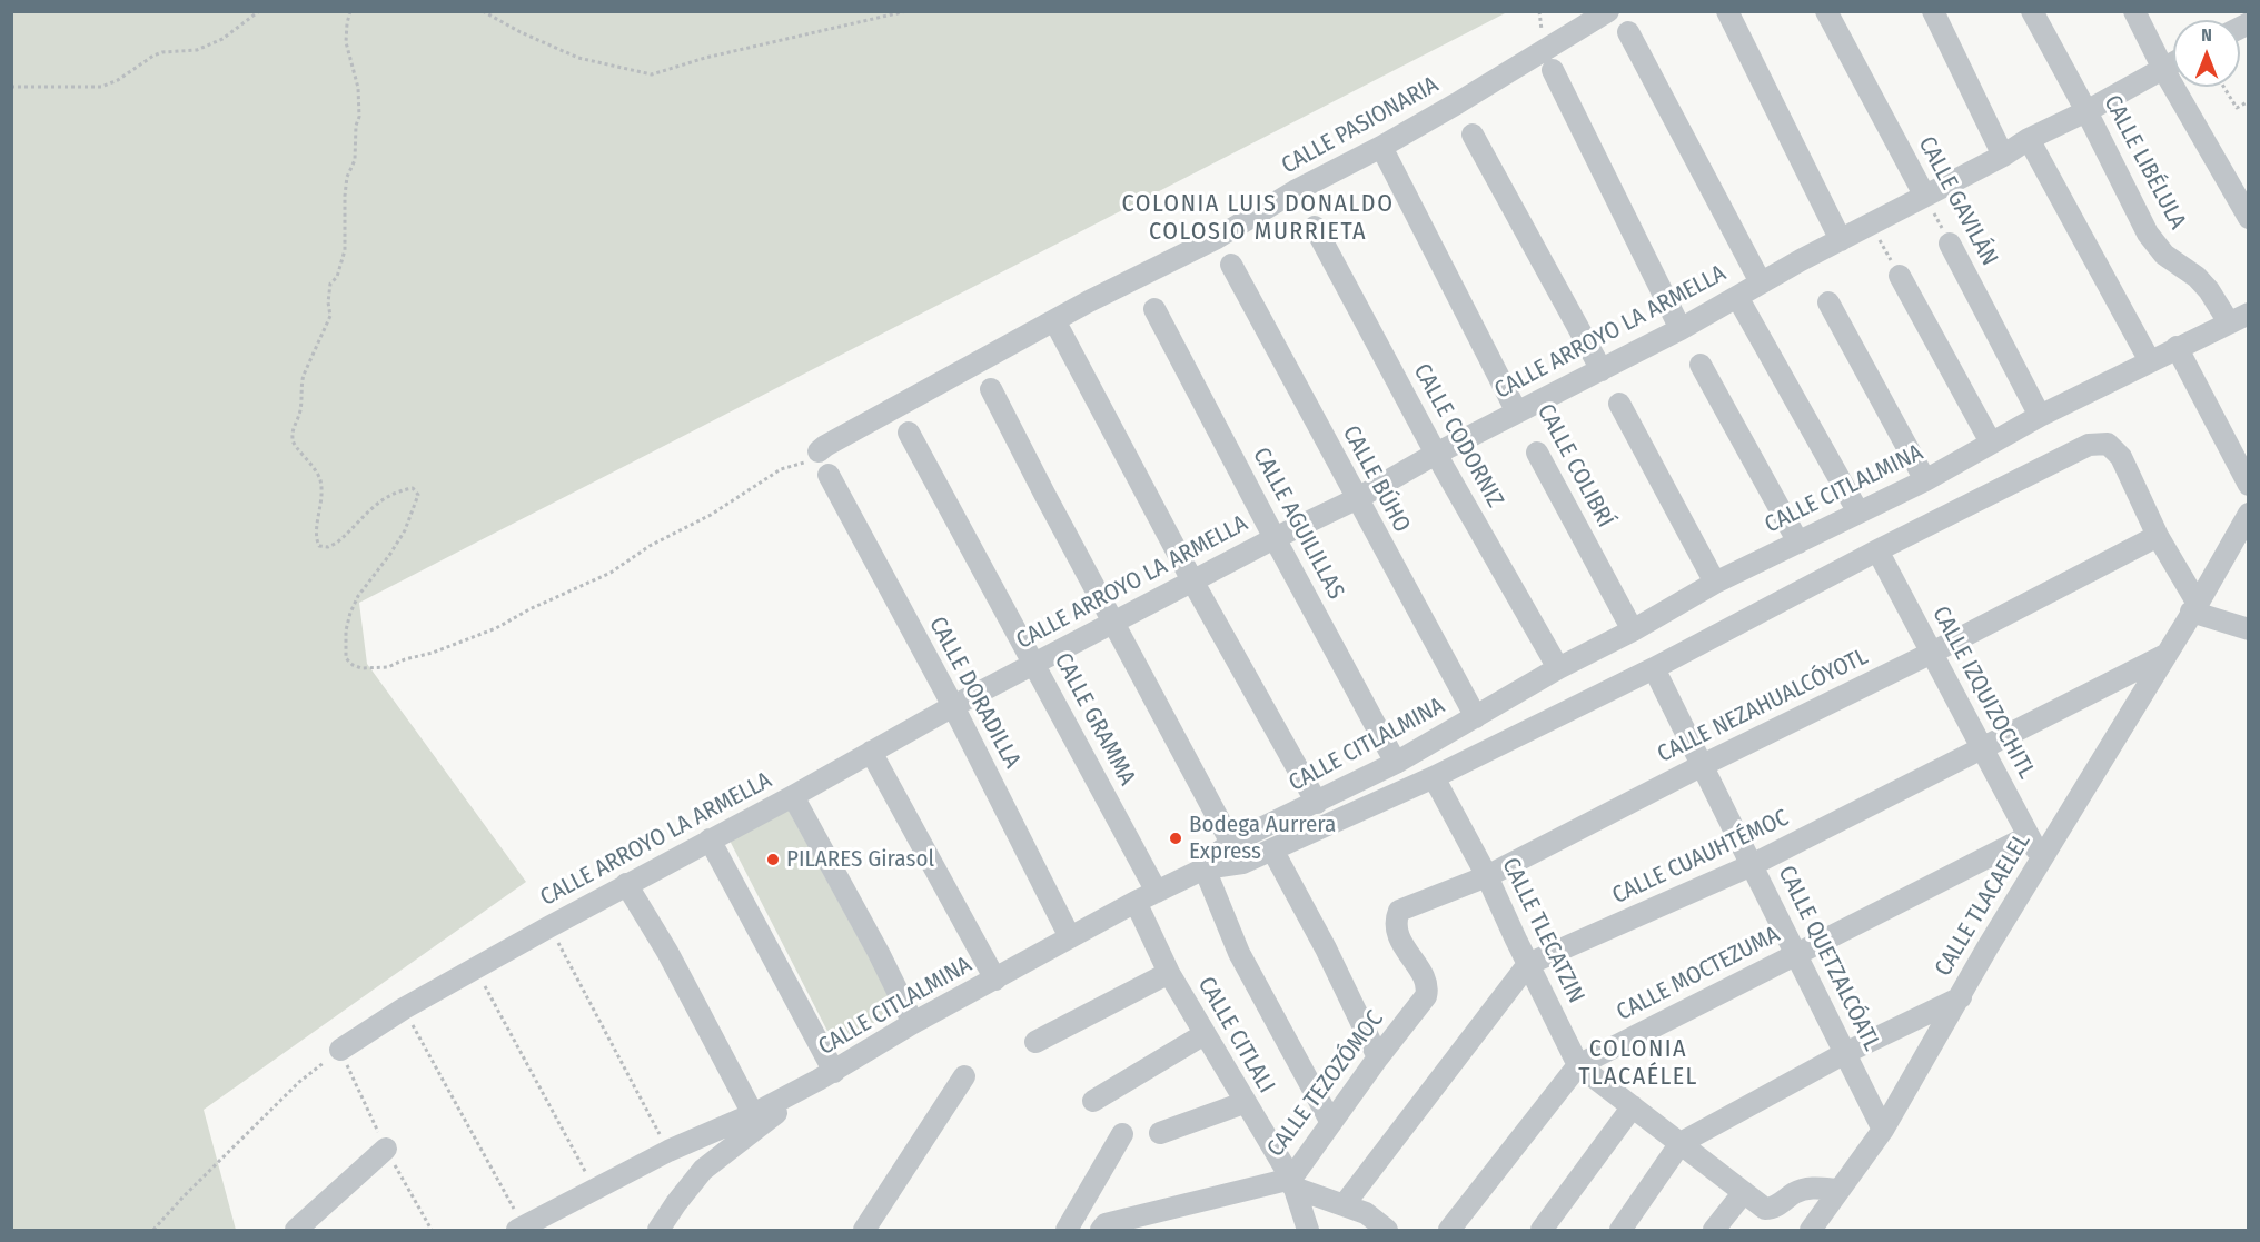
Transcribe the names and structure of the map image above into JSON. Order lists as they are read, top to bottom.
{
  "streets": {
    "street": [
      "CALLE PASIONARIA",
      "CALLE LIBÉLULA",
      "CALLE GAVILÁN",
      "CALLE ARROYO LA ARMELLA",
      "CALLE CODORNIZ",
      "CALLE COLIBRÍ",
      "CALLE BÚHO",
      "CALLE CITLALMINA",
      "CALLE AGUILILLAS",
      "CALLE DORADILLA",
      "CALLE IZQUIZOCHITL",
      "CALLE NEZAHUALCÓYOTL",
      "CALLE GRAMMA",
      "CALLE CUAUHTÉMOC",
      "CALLE TLACAELEL",
      "CALLE TLECATZIN",
      "CALLE QUETZALCÓATL",
      "CALLE MOCTEZUMA",
      "CALLE CITLALI",
      "CALLE TEZOZÓMOC"
    ]
  },
  "crossings": [
    ["CALLE PASIONARIA", "CALLE COLIBRÍ"],
    ["CALLE LIBÉLULA", "CALLE ARROYO LA ARMELLA"],
    ["CALLE LIBÉLULA", "CALLE CITLALMINA"],
    ["CALLE GAVILÁN", "CALLE ARROYO LA ARMELLA"],
    ["CALLE GAVILÁN", "CALLE CITLALMINA"],
    ["CALLE ARROYO LA ARMELLA", "CALLE CODORNIZ"],
    ["CALLE ARROYO LA ARMELLA", "CALLE COLIBRÍ"],
    ["CALLE ARROYO LA ARMELLA", "CALLE BÚHO"],
    ["CALLE ARROYO LA ARMELLA", "CALLE AGUILILLAS"],
    ["CALLE ARROYO LA ARMELLA", "CALLE DORADILLA"],
    ["CALLE ARROYO LA ARMELLA", "CALLE GRAMMA"],
    ["CALLE CODORNIZ", "CALLE CITLALMINA"],
    ["CALLE COLIBRÍ", "CALLE CITLALMINA"],
    ["CALLE BÚHO", "CALLE CITLALMINA"],
    ["CALLE CITLALMINA", "CALLE AGUILILLAS"],
    ["CALLE CITLALMINA", "CALLE DORADILLA"],
    ["CALLE CITLALMINA", "CALLE GRAMMA"],
    ["CALLE CITLALMINA", "CALLE CITLALI"],
    ["CALLE IZQUIZOCHITL", "CALLE NEZAHUALCÓYOTL"],
    ["CALLE IZQUIZOCHITL", "CALLE CUAUHTÉMOC"],
    ["CALLE IZQUIZOCHITL", "CALLE TLACAELEL"],
    ["CALLE IZQUIZOCHITL", "CALLE MOCTEZUMA"],
    ["CALLE NEZAHUALCÓYOTL", "CALLE TLECATZIN"],
    ["CALLE NEZAHUALCÓYOTL", "CALLE QUETZALCÓATL"],
    ["CALLE NEZAHUALCÓYOTL", "CALLE TEZOZÓMOC"],
    ["CALLE CUAUHTÉMOC", "CALLE TLACAELEL"],
    ["CALLE CUAUHTÉMOC", "CALLE TLECATZIN"],
    ["CALLE CUAUHTÉMOC", "CALLE QUETZALCÓATL"],
    ["CALLE TLACAELEL", "CALLE TLECATZIN"],
    ["CALLE TLACAELEL", "CALLE QUETZALCÓATL"],
    ["CALLE TLECATZIN", "CALLE MOCTEZUMA"],
    ["CALLE QUETZALCÓATL", "CALLE MOCTEZUMA"],
    ["CALLE CITLALI", "CALLE TEZOZÓMOC"]
  ],
  "districts": ["COLONIA LUIS DONALDO COLOSIO MURRIETA", "COLONIA TLACAÉLEL"],
  "places": ["Bodega Aurrera Express", "PILARES Girasol"],
  "north": "top"
}
